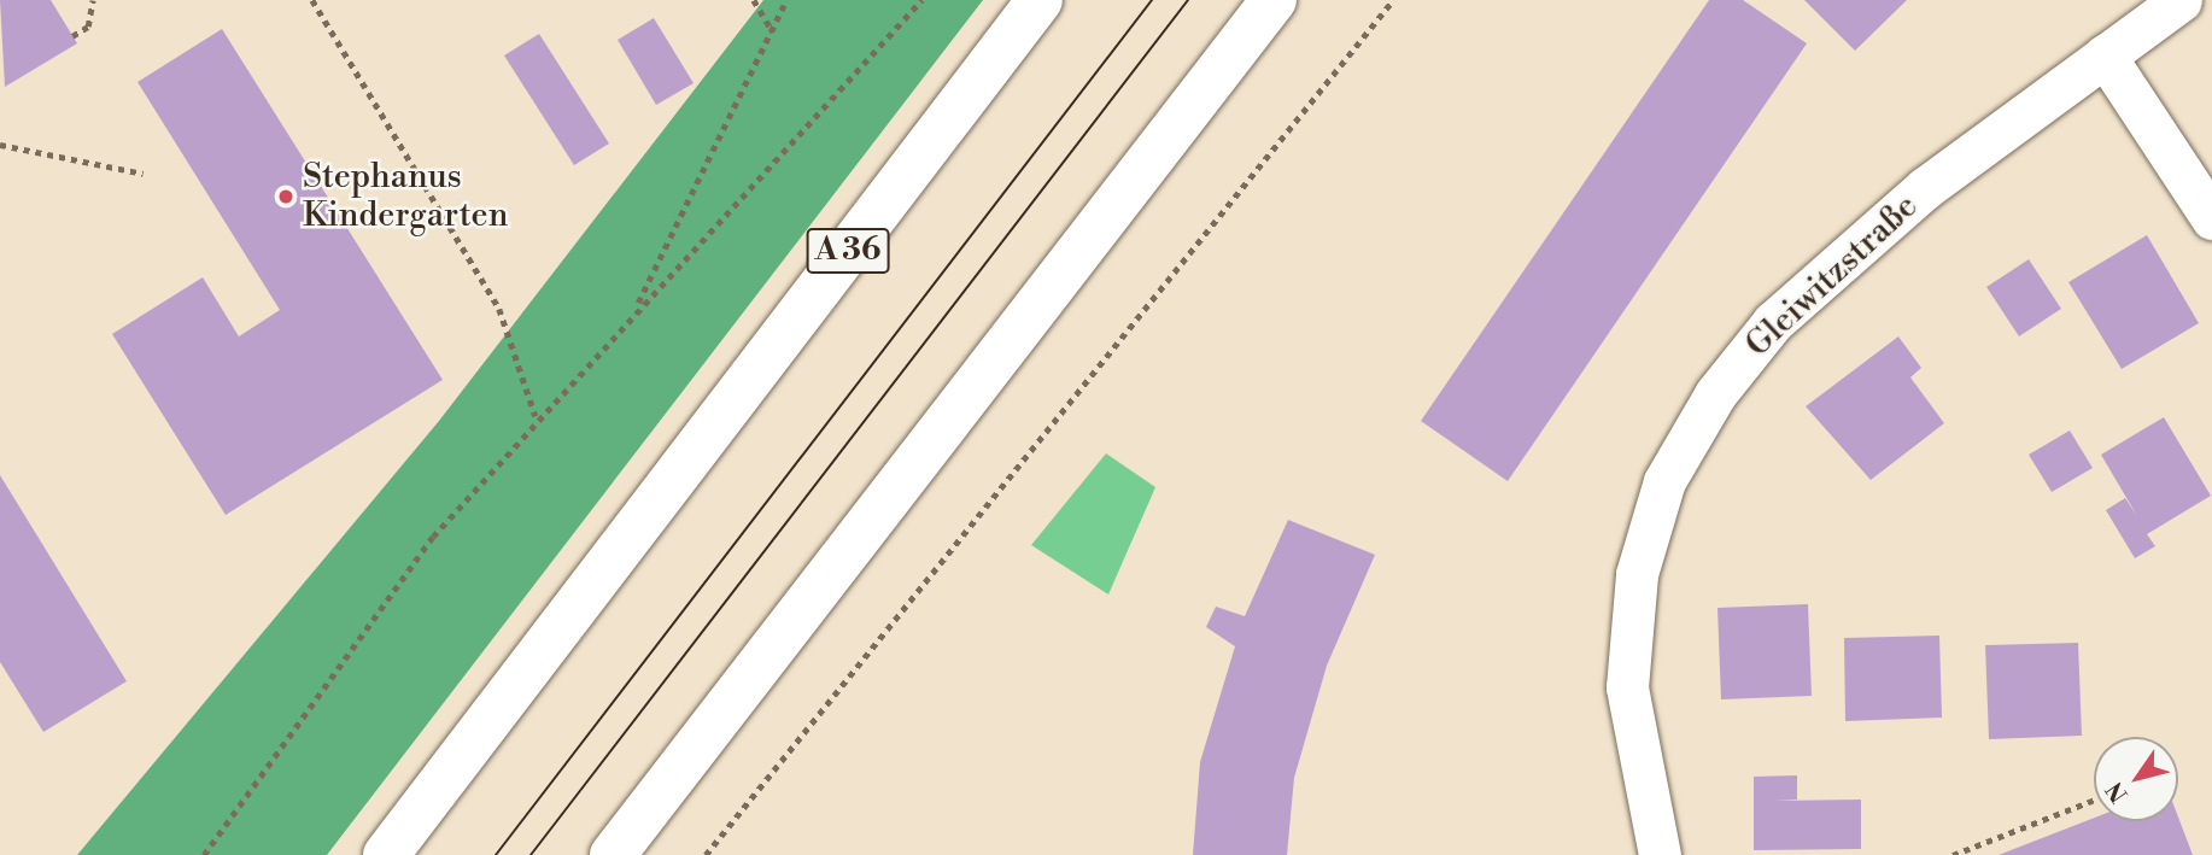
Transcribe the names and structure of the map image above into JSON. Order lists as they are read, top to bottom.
{
  "streets": {
    "highway": ["A 36"],
    "street": ["Gleiwitzstraße"]
  },
  "places": ["Stephanus Kindergarten"],
  "north": "bottom left"
}
